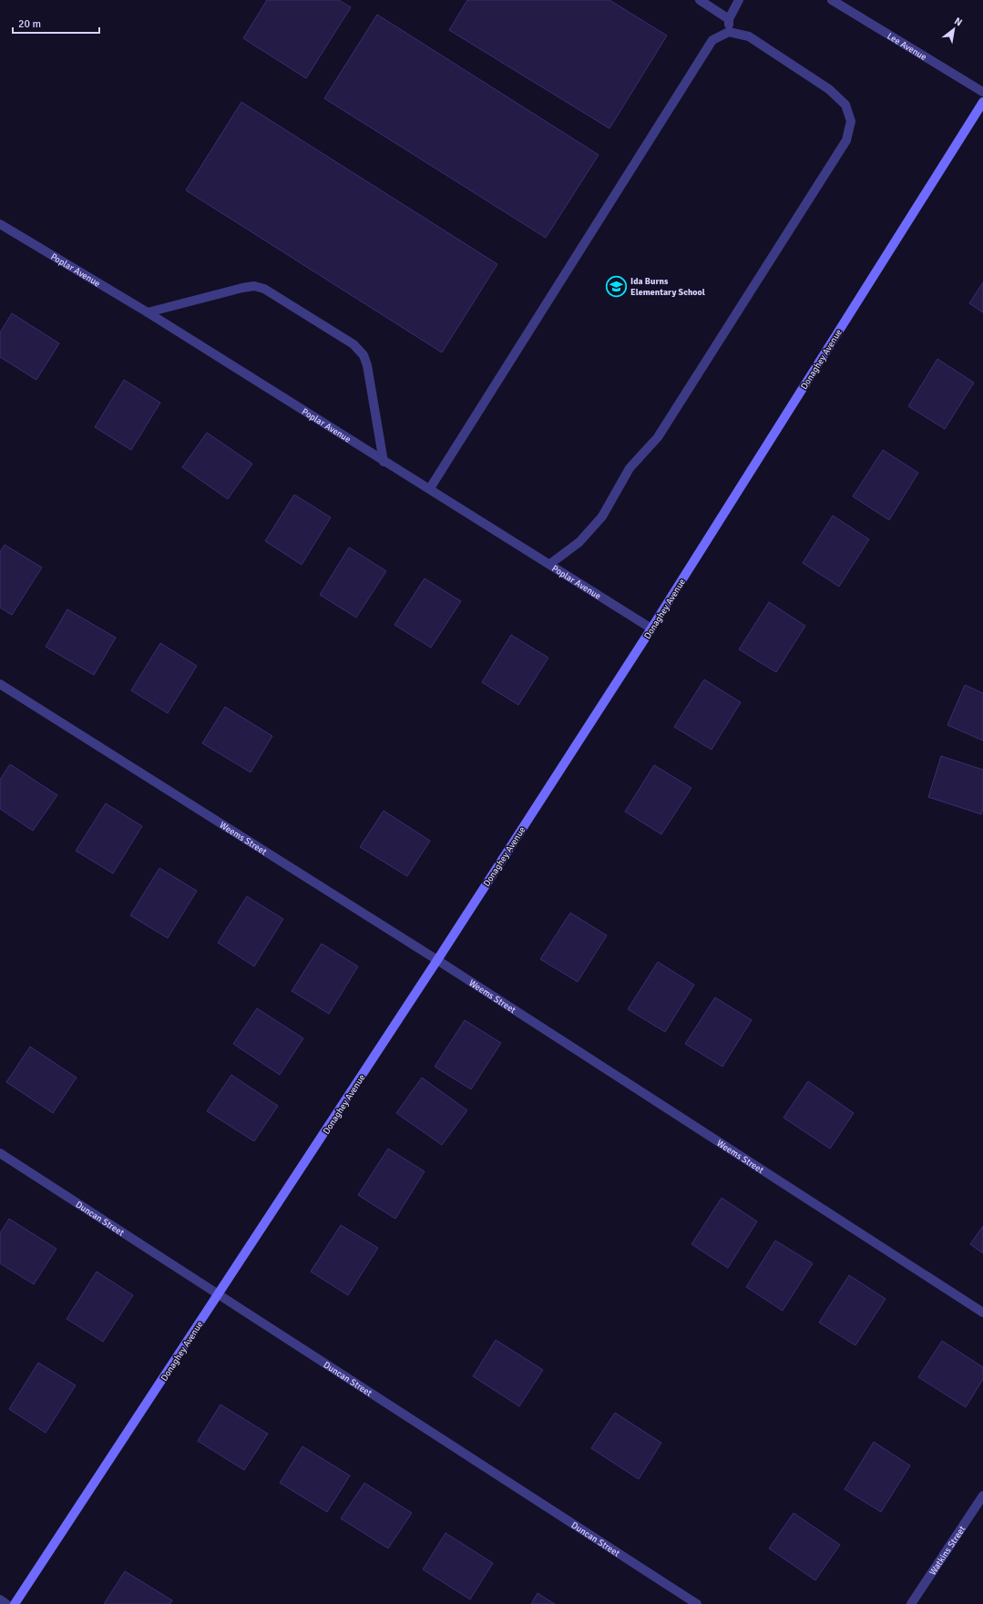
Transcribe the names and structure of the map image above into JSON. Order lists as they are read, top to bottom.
{
  "streets": {
    "street": [
      "Lee Avenue",
      "Poplar Avenue",
      "Donaghey Avenue",
      "Weems Street",
      "Duncan Street",
      "Watkins Street"
    ]
  },
  "crossings": [
    ["Poplar Avenue", "Donaghey Avenue"],
    ["Donaghey Avenue", "Weems Street"],
    ["Donaghey Avenue", "Duncan Street"]
  ],
  "places": {
    "school or university": ["Ida Burns Elementary School"]
  },
  "scale_bar": "20 m",
  "north": "top right"
}
